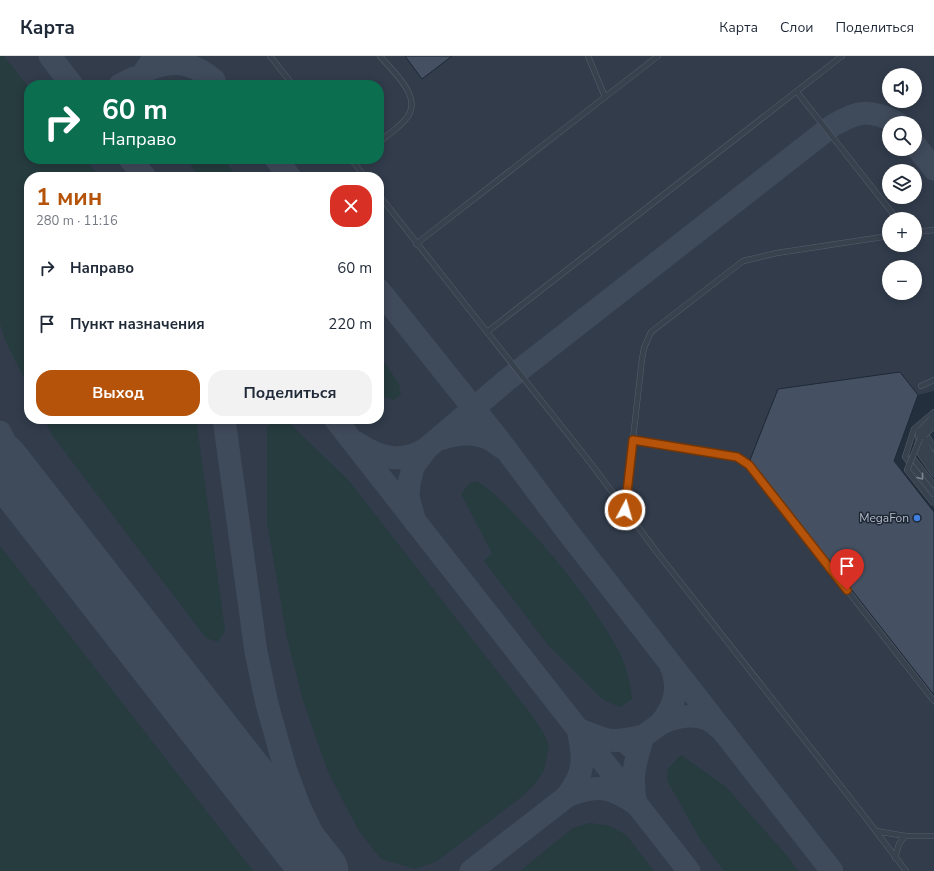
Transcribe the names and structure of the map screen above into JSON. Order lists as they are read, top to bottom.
{
  "places": ["MegaFon"],
  "page": {
    "header": "Карта",
    "nav": ["Карта", "Слои", "Поделиться"],
    "map_buttons": ["+", "−"],
    "turn": ["60 m", "Направо"],
    "heading": ["1 мин", "280 m · 11:16"],
    "list": [
      {
        "name": "Направо",
        "value": "60 m"
      },
      {
        "name": "Пункт назначения",
        "value": "220 m"
      }
    ],
    "buttons": ["Выход", "Поделиться"]
  }
}
